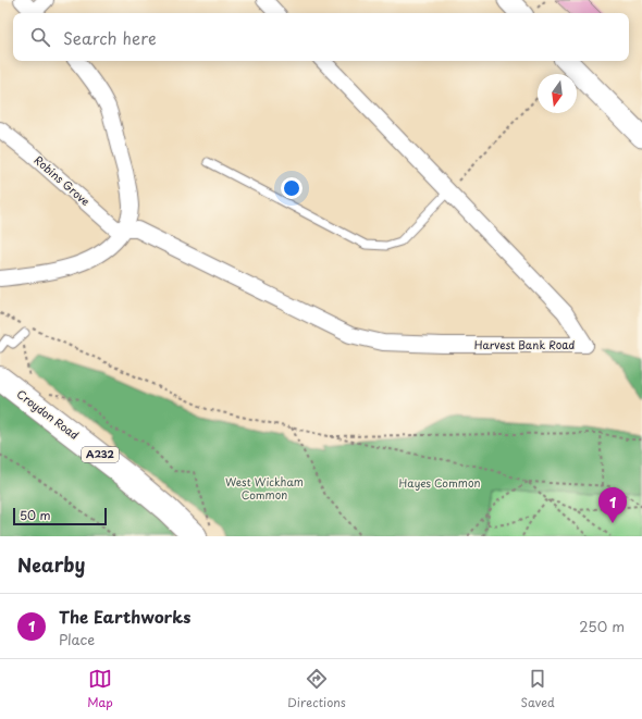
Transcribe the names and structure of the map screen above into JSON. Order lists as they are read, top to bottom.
{
  "streets": {
    "highway": ["Croydon Road", "A232"],
    "street": ["Robins Grove", "Harvest Bank Road"]
  },
  "crossings": [
    ["Robins Grove", "Harvest Bank Road"]
  ],
  "parks": ["West Wickham Common", "Hayes Common"],
  "scale_bar": "50 m",
  "north": "bottom",
  "page": {
    "search": "Search here",
    "pins": "1",
    "scale": "50 m",
    "heading": "Nearby",
    "list": [
      {
        "mark": "1",
        "name": "The Earthworks",
        "note": "Place",
        "value": "250 m"
      }
    ],
    "nav": ["Map", "Directions", "Saved"]
  }
}
